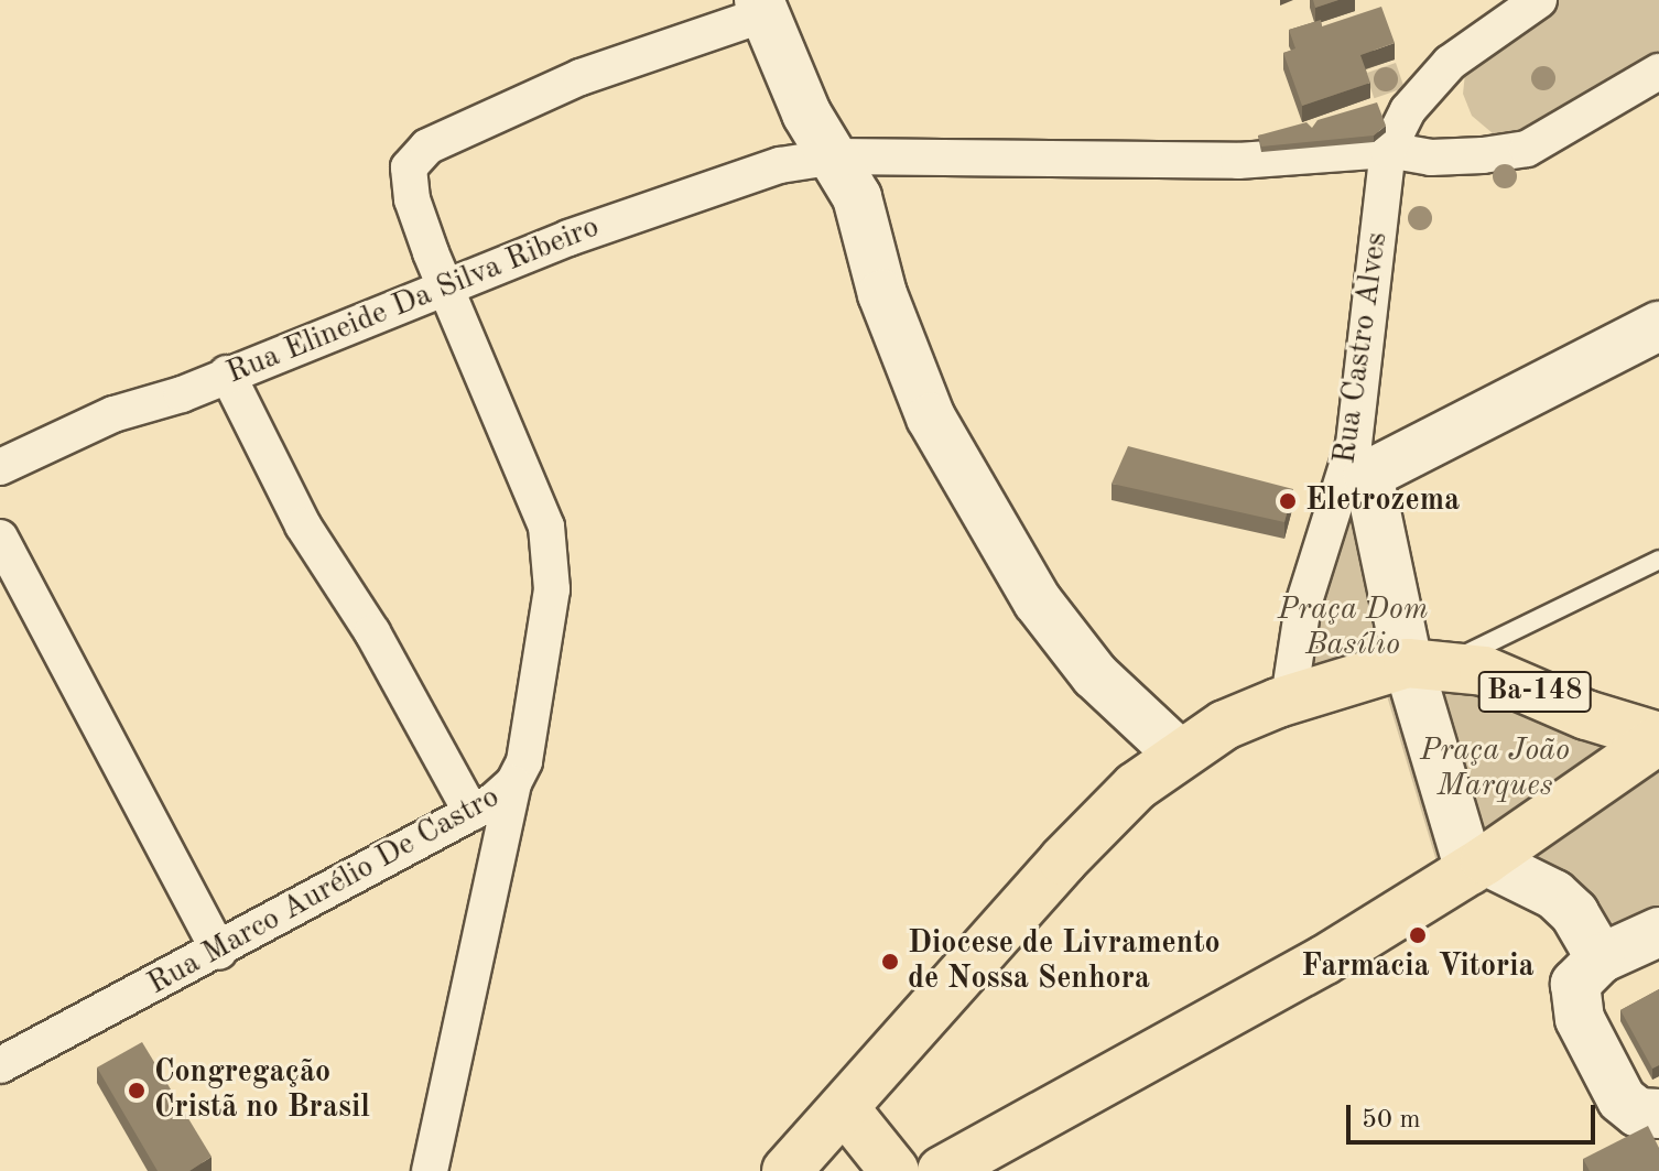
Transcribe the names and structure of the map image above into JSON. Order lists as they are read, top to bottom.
{
  "streets": {
    "main road": ["Ba-148"],
    "street": ["Rua Elineide Da Silva Ribeiro", "Rua Castro Alves", "Rua Marco Aurélio De Castro"]
  },
  "crossings": [
    ["Rua Elineide Da Silva Ribeiro", "Rua Castro Alves"],
    ["Rua Elineide Da Silva Ribeiro", "Rua Marco Aurélio De Castro"],
    ["Rua Castro Alves", "Ba-148"]
  ],
  "parks": ["Praça Dom Basílio", "Praça João Marques"],
  "places": [
    "Eletrozema",
    "Farmacia Vitoria",
    "Diocese de Livramento de Nossa Senhora",
    "Congregação Cristã no Brasil"
  ],
  "scale_bar": "50 m"
}
